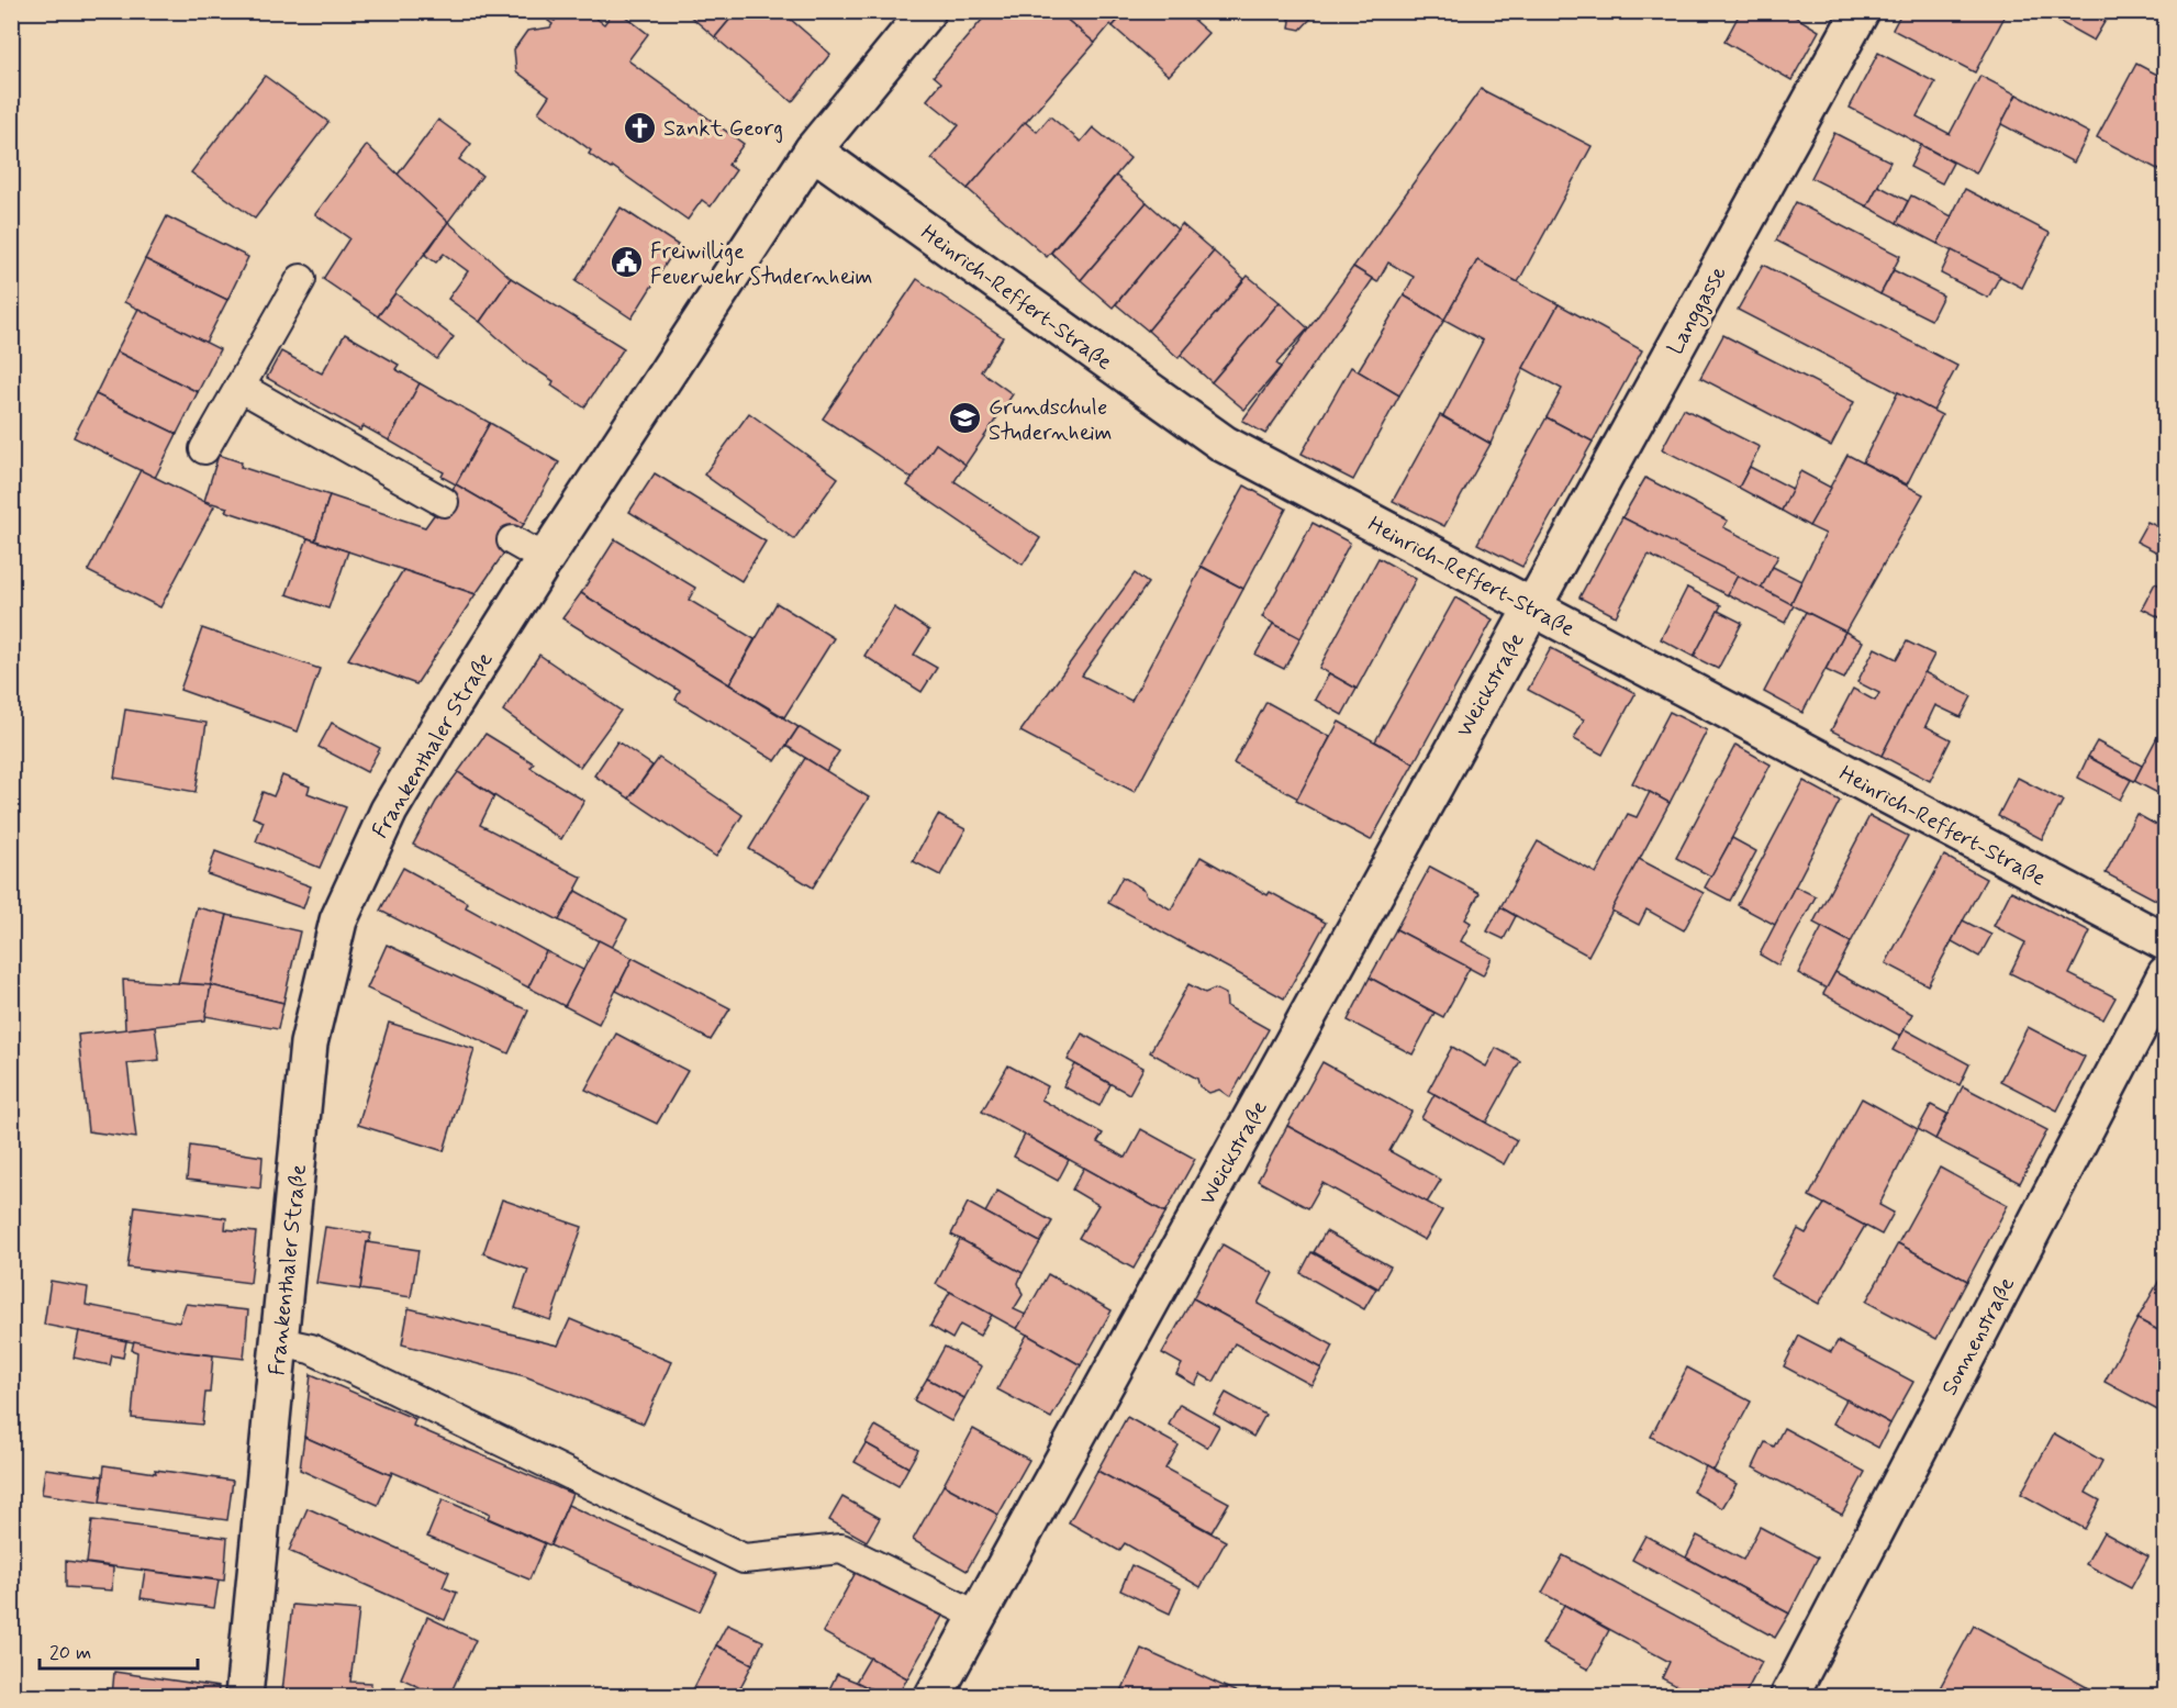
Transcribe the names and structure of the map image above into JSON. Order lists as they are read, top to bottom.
{
  "streets": {
    "street": [
      "Heinrich-Reffert-Straße",
      "Langgasse",
      "Weickstraße",
      "Frankenthaler Straße",
      "Sonnenstraße"
    ]
  },
  "crossings": [
    ["Heinrich-Reffert-Straße", "Langgasse"],
    ["Heinrich-Reffert-Straße", "Weickstraße"],
    ["Heinrich-Reffert-Straße", "Frankenthaler Straße"],
    ["Langgasse", "Weickstraße"]
  ],
  "places": {
    "church": ["Sankt Georg"],
    "public building": ["Freiwillige Feuerwehr Studernheim"],
    "school or university": ["Grundschule Studernheim"]
  },
  "scale_bar": "20 m"
}
